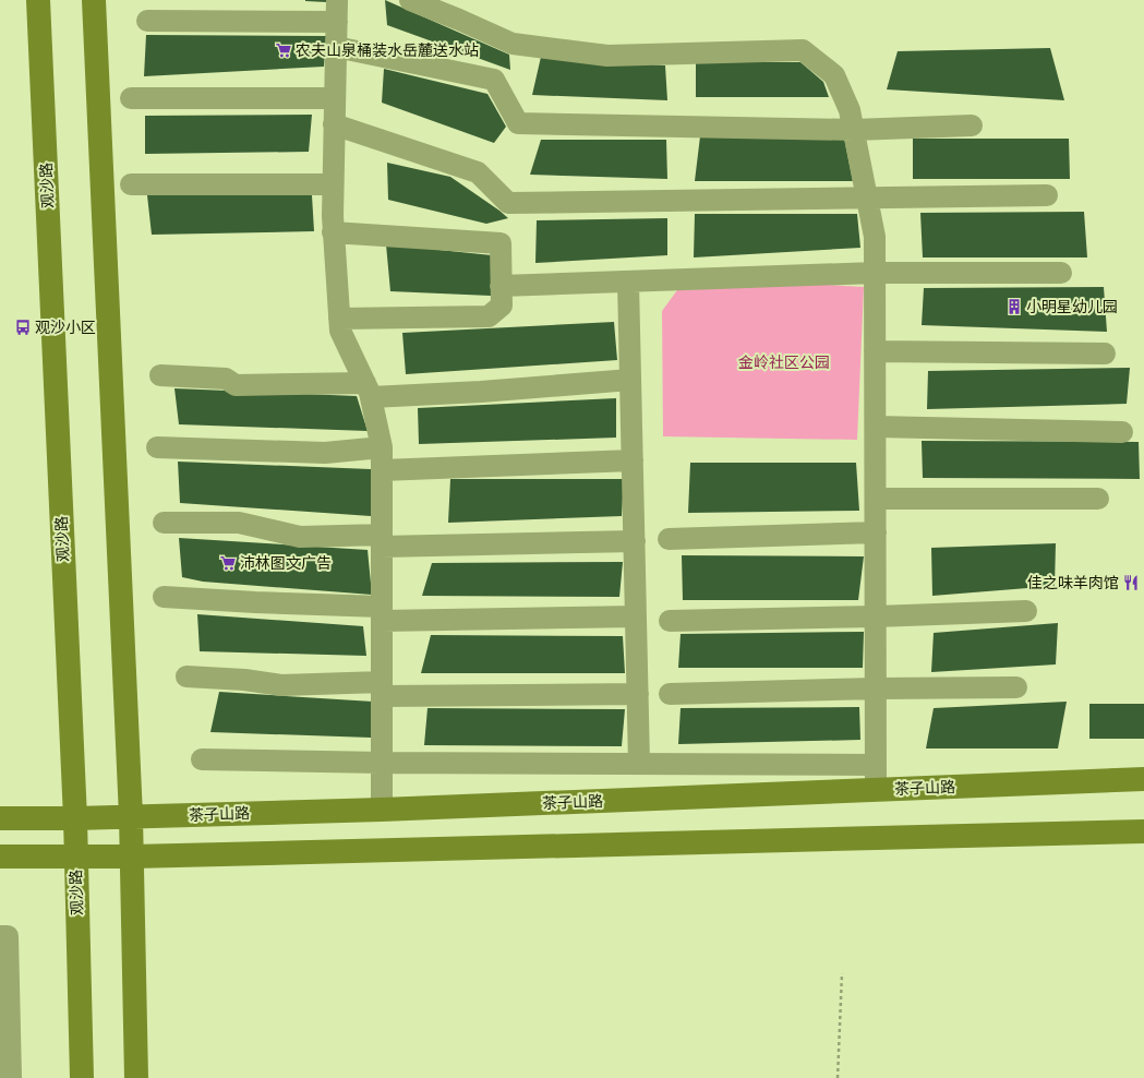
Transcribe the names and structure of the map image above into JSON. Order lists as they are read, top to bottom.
{
  "streets": {
    "main road": ["观沙路", "茶子山路"]
  },
  "crossings": [
    ["观沙路", "茶子山路"]
  ],
  "parks": ["金岭社区公园"],
  "places": {
    "supermarket": ["农夫山泉桶装水岳麓送水站", "沛林图文广告"],
    "building": ["小明星幼儿园"],
    "bus stop": ["观沙小区"],
    "restaurant": ["佳之味羊肉馆"]
  }
}
